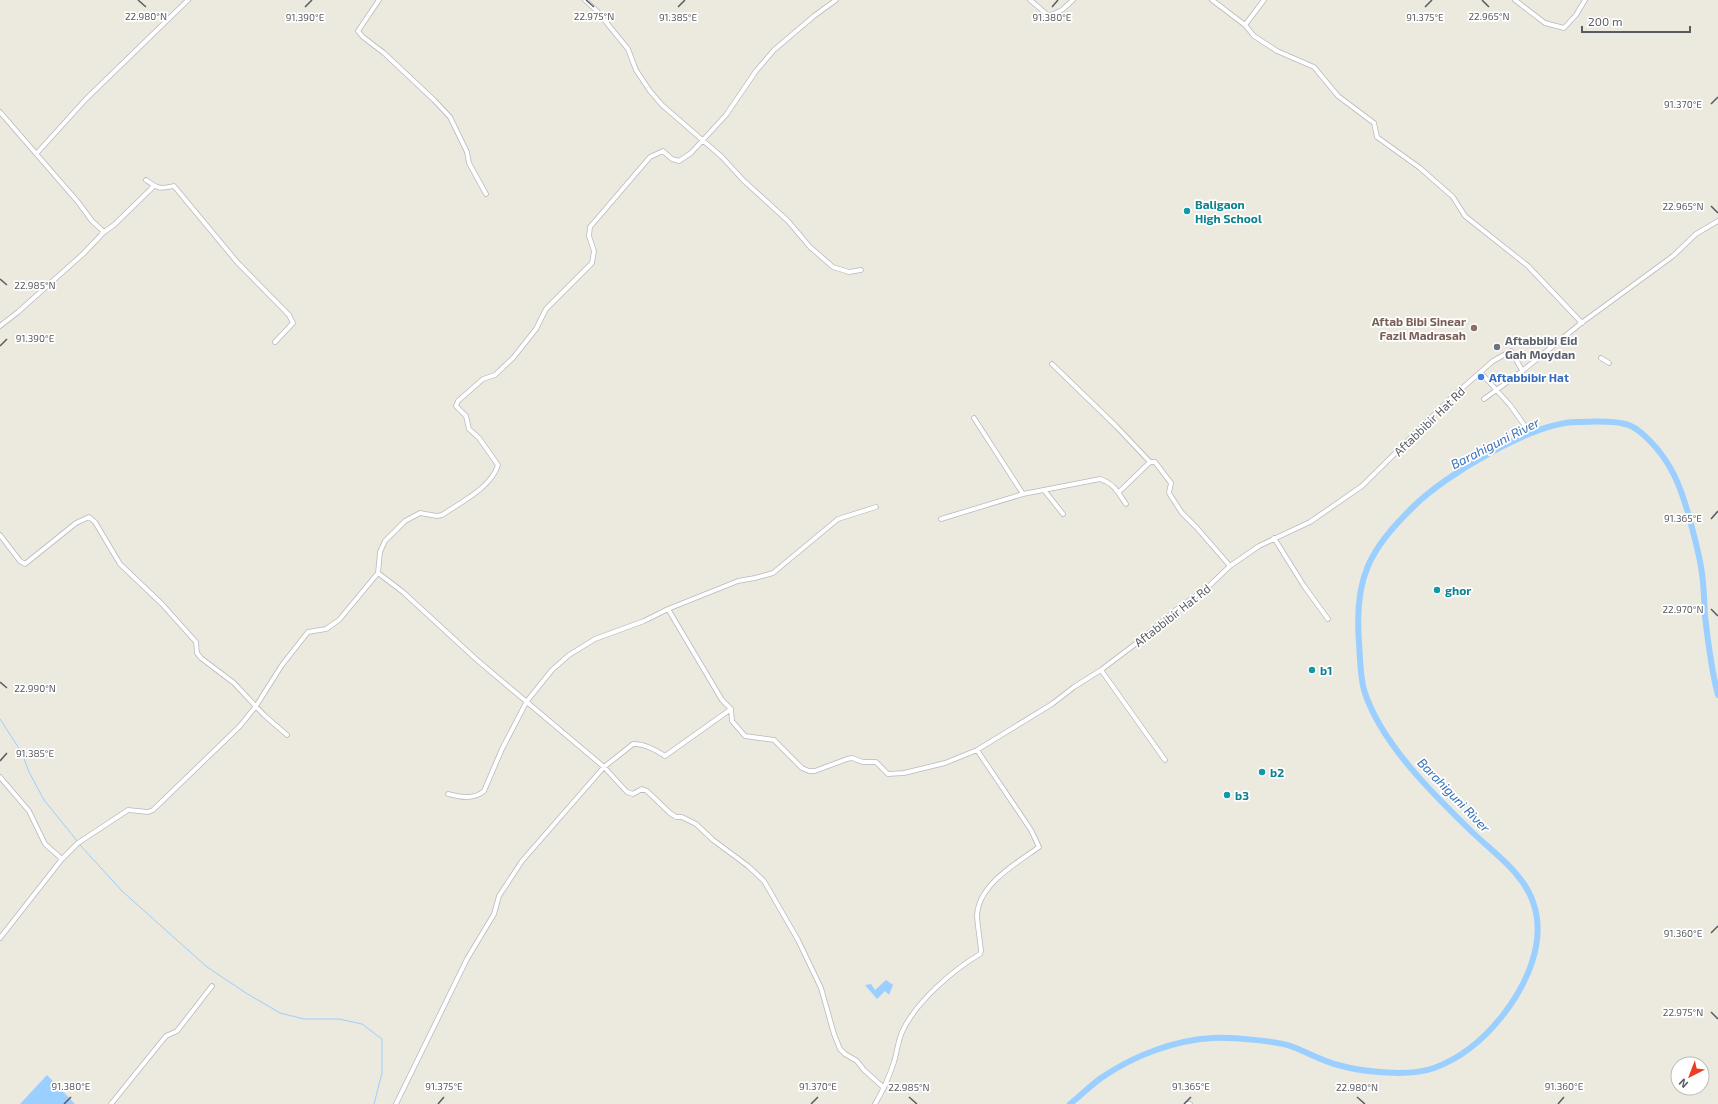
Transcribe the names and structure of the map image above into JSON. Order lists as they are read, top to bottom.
{
  "streets": {
    "street": ["Aftabbibir Hat Rd"]
  },
  "water": ["Barahiguni River"],
  "places": [
    "Baligaon High School",
    "Aftab Bibi Sinear Fazil Madrasah",
    "Aftabbibi Eid Gah Moydan",
    "Aftabbibir Hat",
    "ghor",
    "b1",
    "b2",
    "b3"
  ],
  "scale_bar": "200 m",
  "north": "bottom left",
  "coordinates": [
    "22.980°N",
    "22.975°N",
    "22.965°N",
    "91.390°E",
    "91.385°E",
    "91.380°E",
    "91.375°E",
    "91.370°E",
    "22.985°N",
    "91.365°E",
    "22.970°N",
    "22.990°N",
    "91.360°E"
  ]
}
